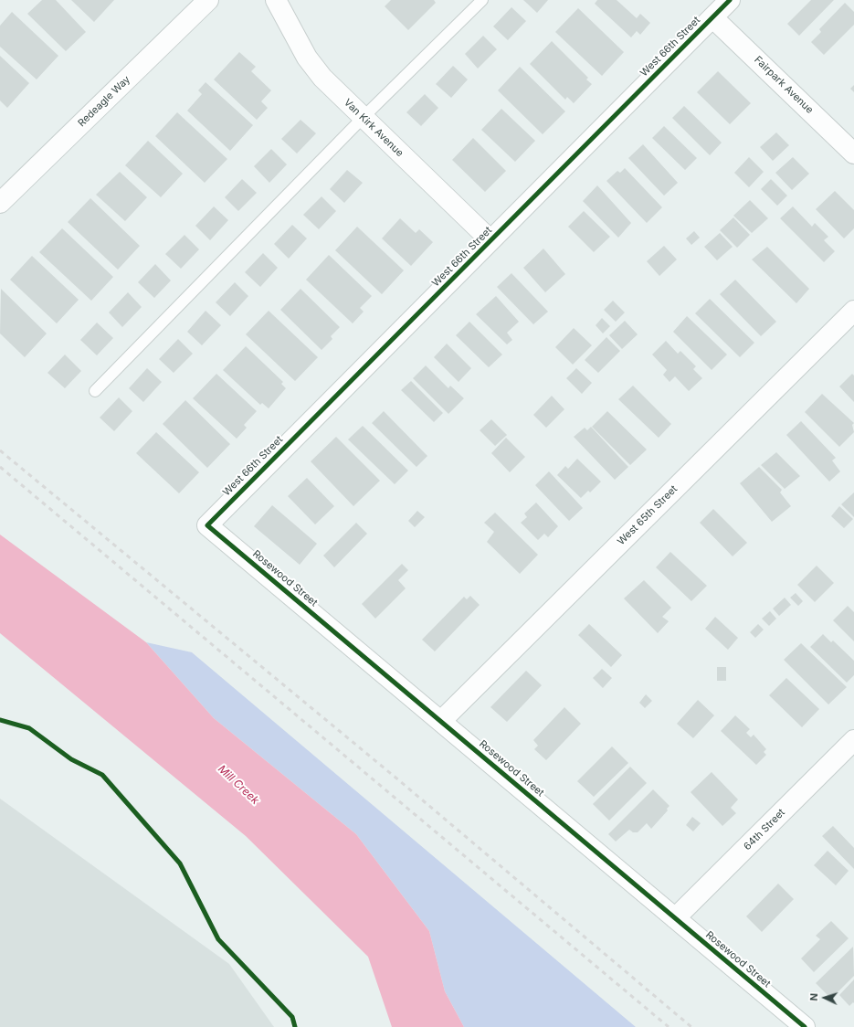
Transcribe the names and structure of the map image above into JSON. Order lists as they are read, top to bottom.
{
  "streets": {
    "street": [
      "West 66th Street",
      "Fairpark Avenue",
      "Redeagle Way",
      "Van Kirk Avenue",
      "West 65th Street",
      "Rosewood Street",
      "64th Street"
    ]
  },
  "crossings": [
    ["West 66th Street", "Fairpark Avenue"],
    ["West 66th Street", "Van Kirk Avenue"],
    ["West 66th Street", "Rosewood Street"],
    ["West 65th Street", "Rosewood Street"],
    ["Rosewood Street", "64th Street"]
  ],
  "water": ["Mill Creek"],
  "north": "left"
}
